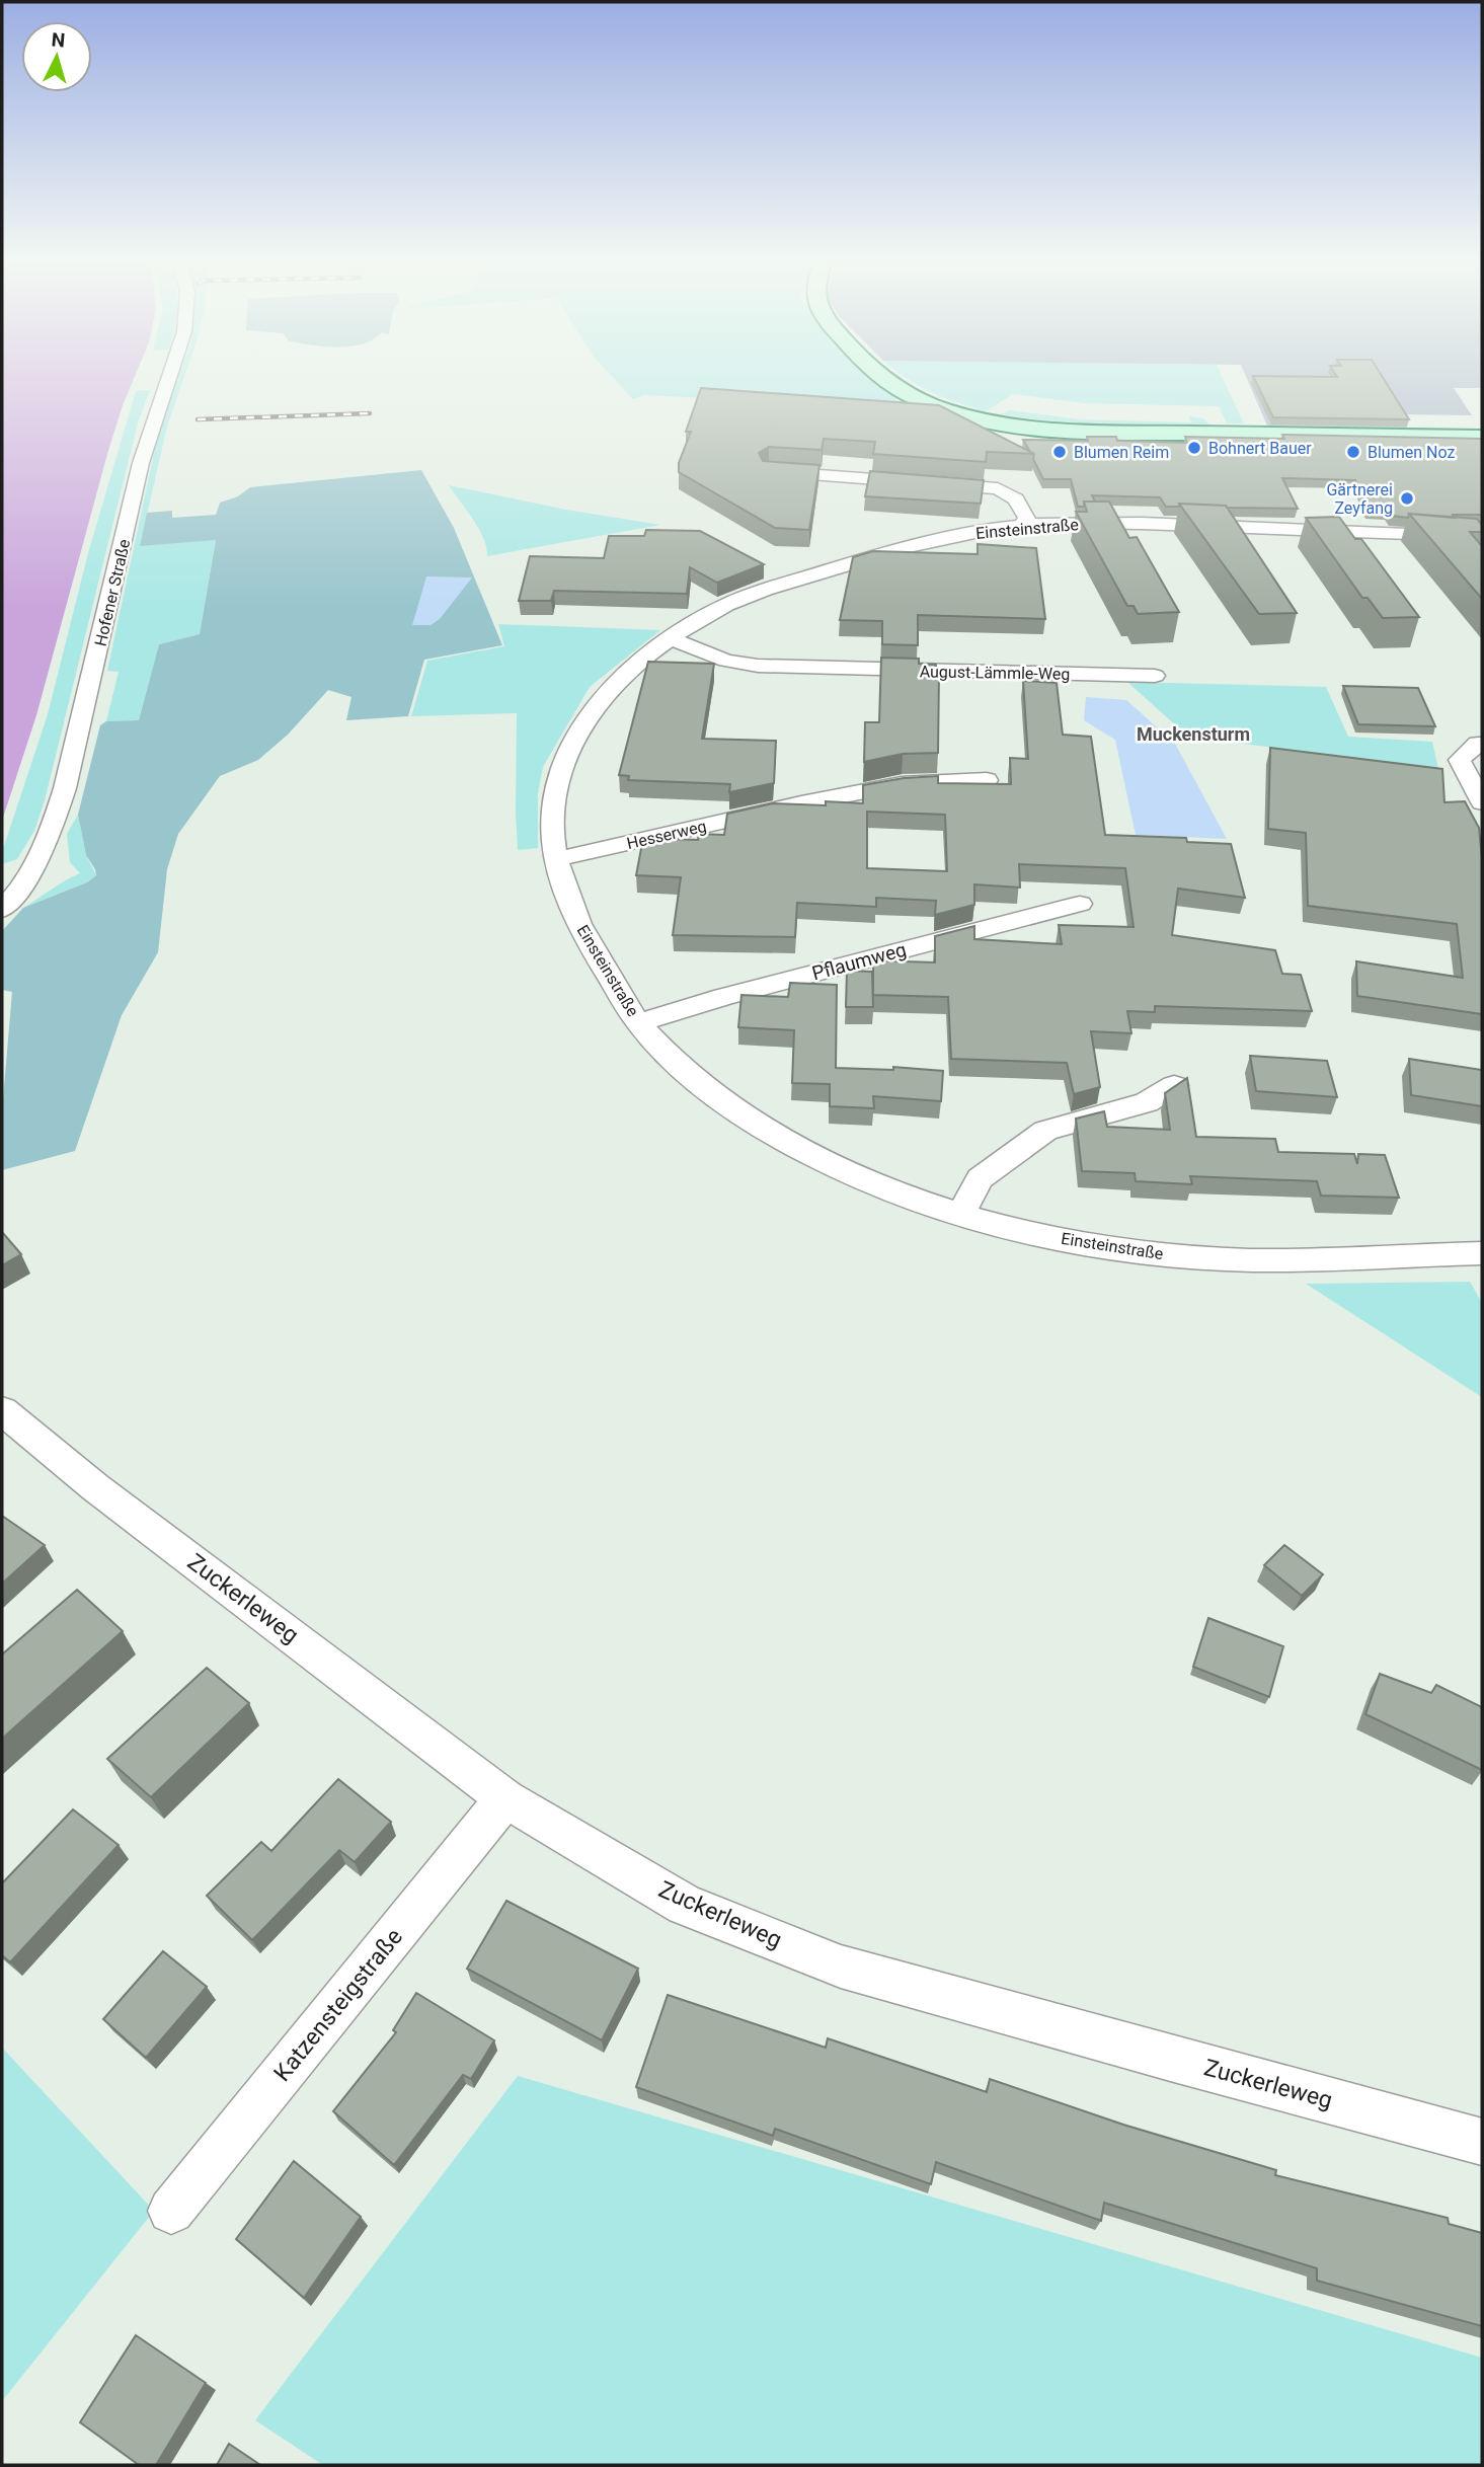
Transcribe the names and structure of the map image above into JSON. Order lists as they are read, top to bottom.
{
  "streets": {
    "street": [
      "Einsteinstraße",
      "Hofener Straße",
      "August-Lämmle-Weg",
      "Hesserweg",
      "Pflaumweg",
      "Zuckerleweg",
      "Katzensteigstraße"
    ]
  },
  "crossings": [
    ["Einsteinstraße", "August-Lämmle-Weg"],
    ["Einsteinstraße", "Hesserweg"],
    ["Einsteinstraße", "Pflaumweg"],
    ["Zuckerleweg", "Katzensteigstraße"]
  ],
  "districts": ["Muckensturm"],
  "places": [
    "Bohnert Bauer",
    "Blumen Reim",
    "Blumen Noz",
    "Gärtnerei Zeyfang"
  ],
  "north": "top"
}
